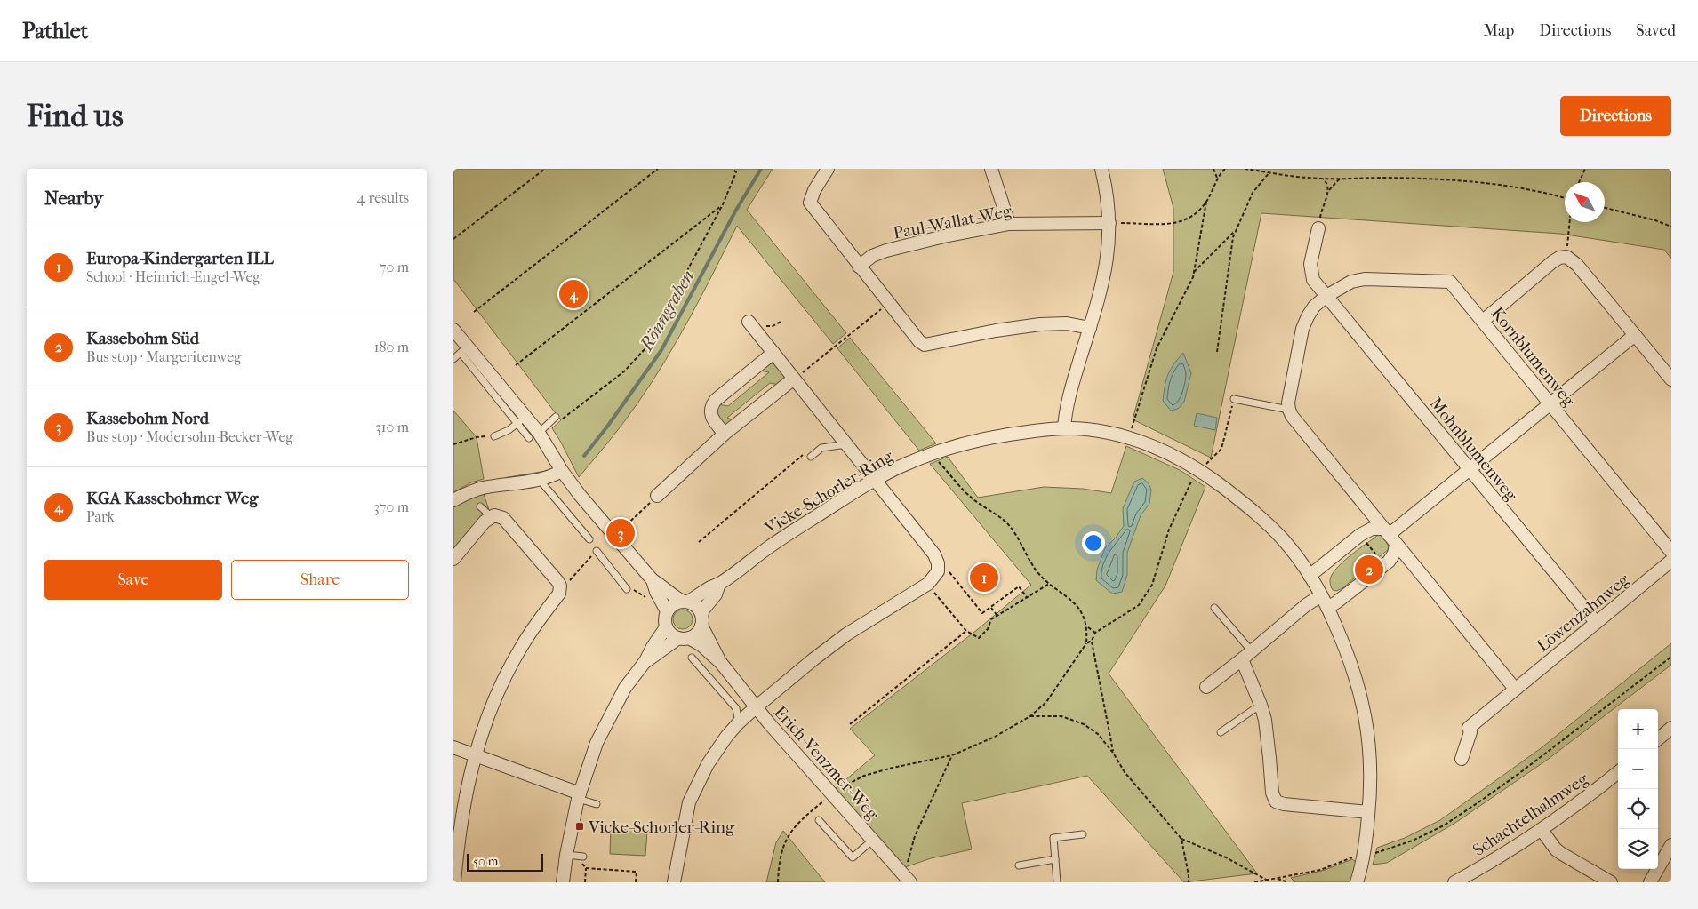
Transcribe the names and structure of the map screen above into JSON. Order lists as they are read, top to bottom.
{
  "streets": {
    "street": [
      "Paul-Wallat-Weg",
      "Kornblumenweg",
      "Mohnblumenweg",
      "Vicke-Schorler-Ring",
      "Löwenzahnweg",
      "Erich-Venzmer-Weg",
      "Schachtelhalmweg"
    ]
  },
  "crossings": [
    ["Kornblumenweg", "Mohnblumenweg"],
    ["Mohnblumenweg", "Löwenzahnweg"],
    ["Vicke-Schorler-Ring", "Erich-Venzmer-Weg"]
  ],
  "water": ["Rönngraben"],
  "places": {
    "transit": ["Vicke-Schorler-Ring"]
  },
  "scale_bar": "50 m",
  "north": "top left",
  "page": {
    "header": "Pathlet",
    "nav": ["Map", "Directions", "Saved"],
    "buttons": [
      "Directions",
      ["Save", "Share"]
    ],
    "title": "Find us",
    "heading": ["Nearby", "4 results"],
    "list": [
      {
        "mark": "1",
        "name": "Europa-Kindergarten ILL",
        "note": "School · Heinrich-Engel-Weg",
        "value": "70 m"
      },
      {
        "mark": "2",
        "name": "Kassebohm Süd",
        "note": "Bus stop · Margeritenweg",
        "value": "180 m"
      },
      {
        "mark": "3",
        "name": "Kassebohm Nord",
        "note": "Bus stop · Modersohn-Becker-Weg",
        "value": "310 m"
      },
      {
        "mark": "4",
        "name": "KGA Kassebohmer Weg",
        "note": "Park",
        "value": "370 m"
      }
    ],
    "pins": [
      "4",
      "3",
      "2",
      "1"
    ],
    "map_buttons": ["+", "−"],
    "scale": "50 m"
  }
}
